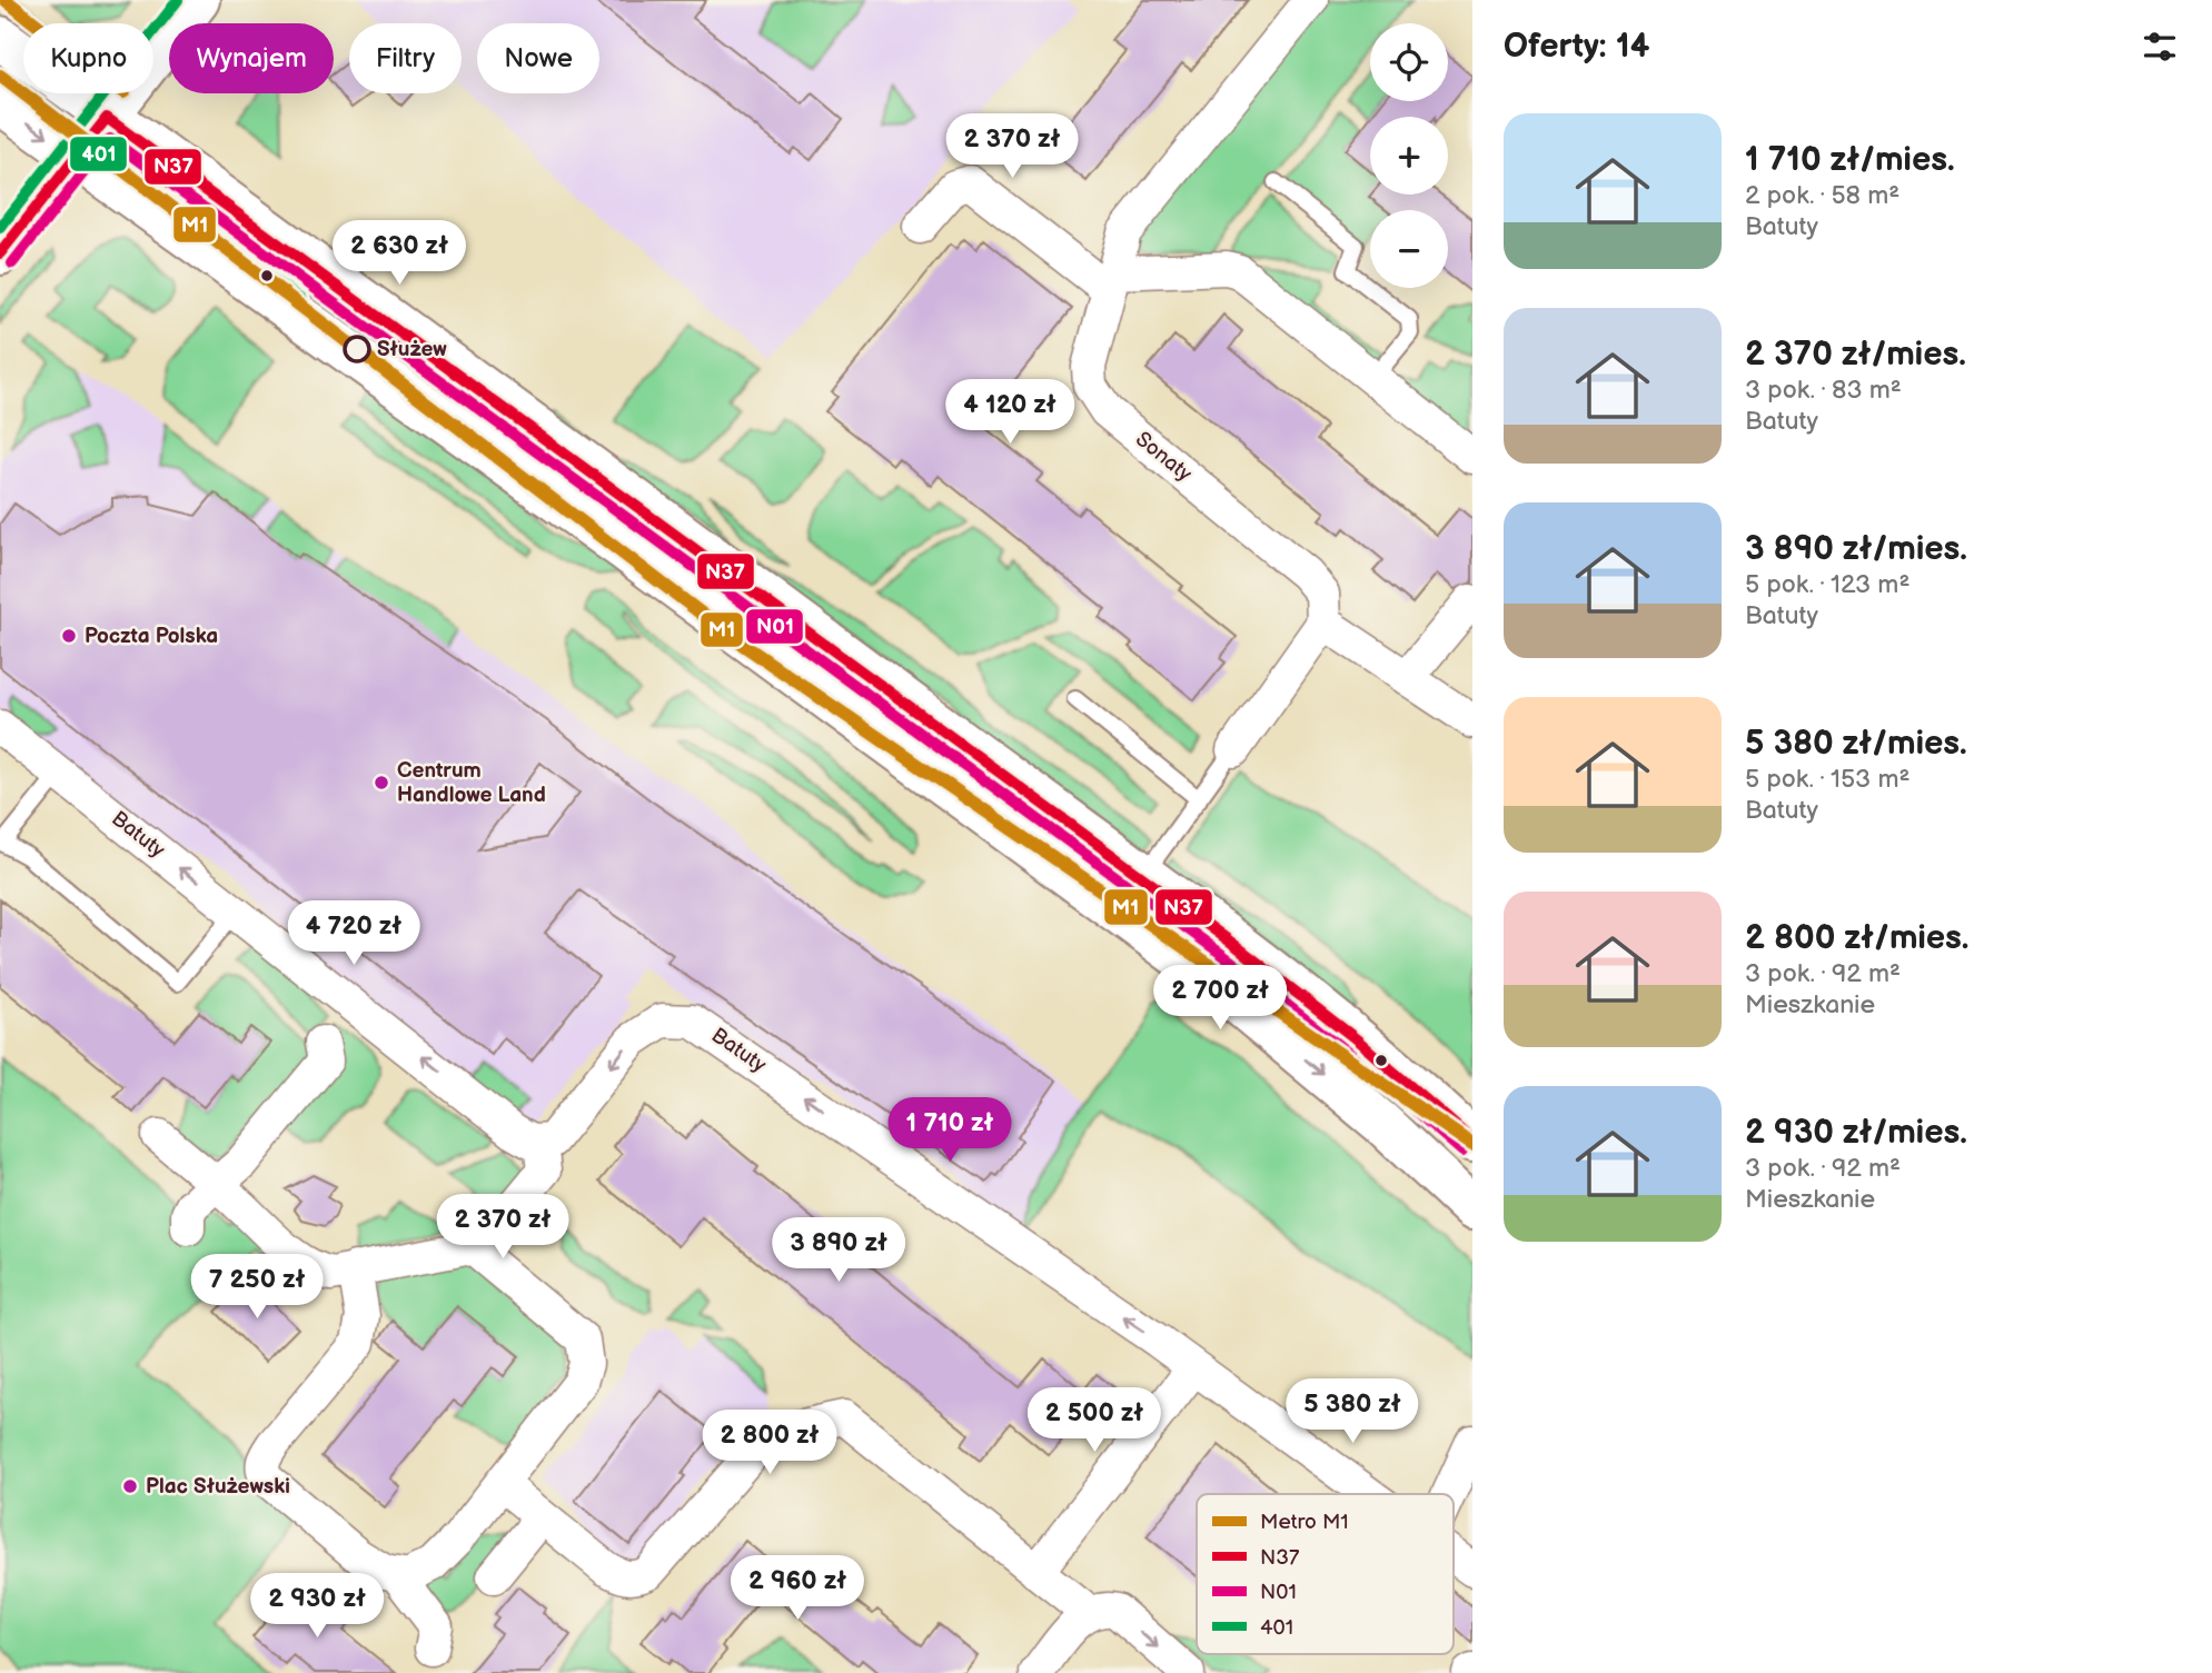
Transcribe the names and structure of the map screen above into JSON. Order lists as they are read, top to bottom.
{
  "streets": {
    "street": ["Sonaty", "Batuty"]
  },
  "one_way": ["Batuty"],
  "places": [
    "Służew",
    "Poczta Polska",
    "Centrum Handlowe Land",
    "Plac Służewski"
  ],
  "lines": [
    "metro line M1",
    "transit line 401",
    "transit line N37",
    "transit line N01"
  ],
  "legend": [
    "Metro M1",
    "N37",
    "N01",
    "401"
  ],
  "page": {
    "heading": "Oferty: 14",
    "map_buttons": ["+", "−"],
    "chip": [
      "Kupno",
      "Wynajem",
      "Filtry",
      "Nowe"
    ],
    "list": [
      {
        "name": "1 710 zł/mies.",
        "note": "2 pok. · 58 m² · Batuty"
      },
      {
        "name": "2 370 zł/mies.",
        "note": "3 pok. · 83 m² · Batuty"
      },
      {
        "name": "3 890 zł/mies.",
        "note": "5 pok. · 123 m² · Batuty"
      },
      {
        "name": "5 380 zł/mies.",
        "note": "5 pok. · 153 m² · Batuty"
      },
      {
        "name": "2 800 zł/mies.",
        "note": "3 pok. · 92 m² · Mieszkanie"
      },
      {
        "name": "2 930 zł/mies.",
        "note": "3 pok. · 92 m² · Mieszkanie"
      }
    ],
    "price": [
      "2 370 zł",
      "2 630 zł",
      "4 120 zł",
      "4 720 zł",
      "2 700 zł",
      "1 710 zł",
      "2 370 zł",
      "3 890 zł",
      "7 250 zł",
      "5 380 zł",
      "2 500 zł",
      "2 800 zł",
      "2 960 zł",
      "2 930 zł"
    ]
  }
}
